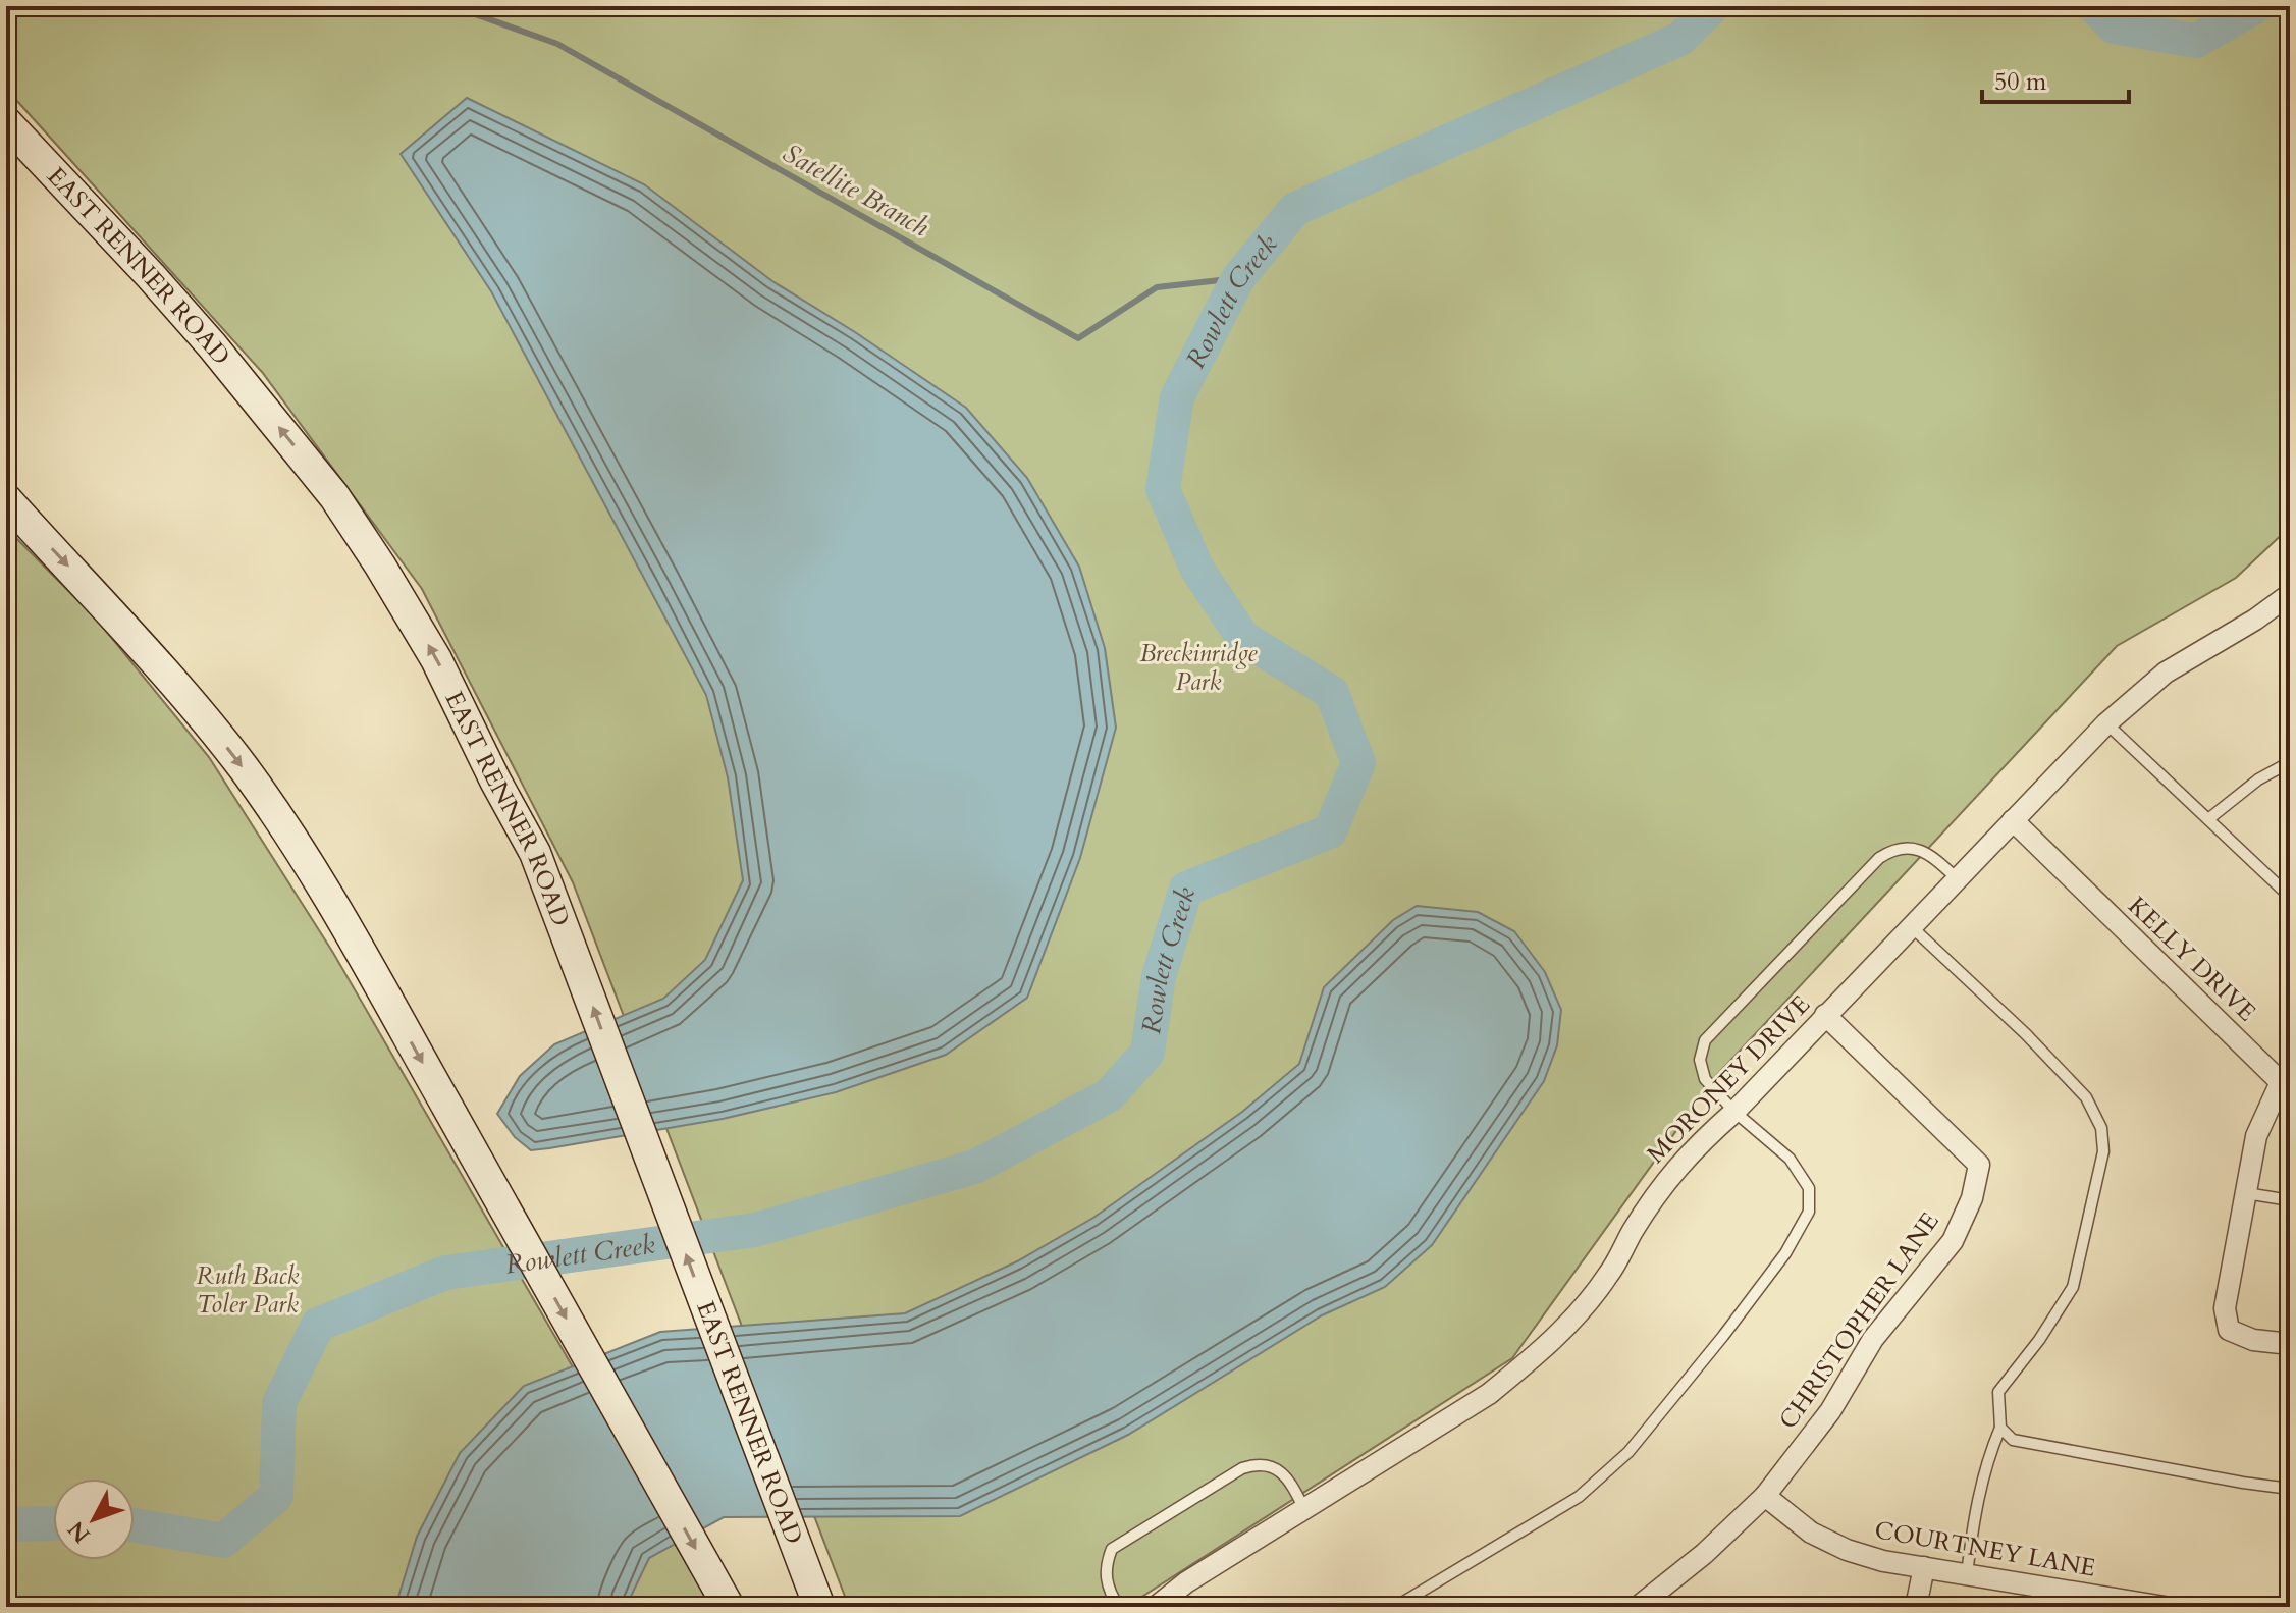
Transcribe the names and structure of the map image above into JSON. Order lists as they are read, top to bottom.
{
  "streets": {
    "main road": ["EAST RENNER ROAD"],
    "street": [
      "KELLY DRIVE",
      "MORONEY DRIVE",
      "CHRISTOPHER LANE",
      "COURTNEY LANE"
    ]
  },
  "crossings": [
    ["KELLY DRIVE", "MORONEY DRIVE"],
    ["MORONEY DRIVE", "CHRISTOPHER LANE"],
    ["CHRISTOPHER LANE", "COURTNEY LANE"]
  ],
  "water": ["Satellite Branch", "Rowlett Creek"],
  "parks": ["Breckinridge Park", "Ruth Back Toler Park"],
  "scale_bar": "50 m",
  "north": "bottom left"
}
